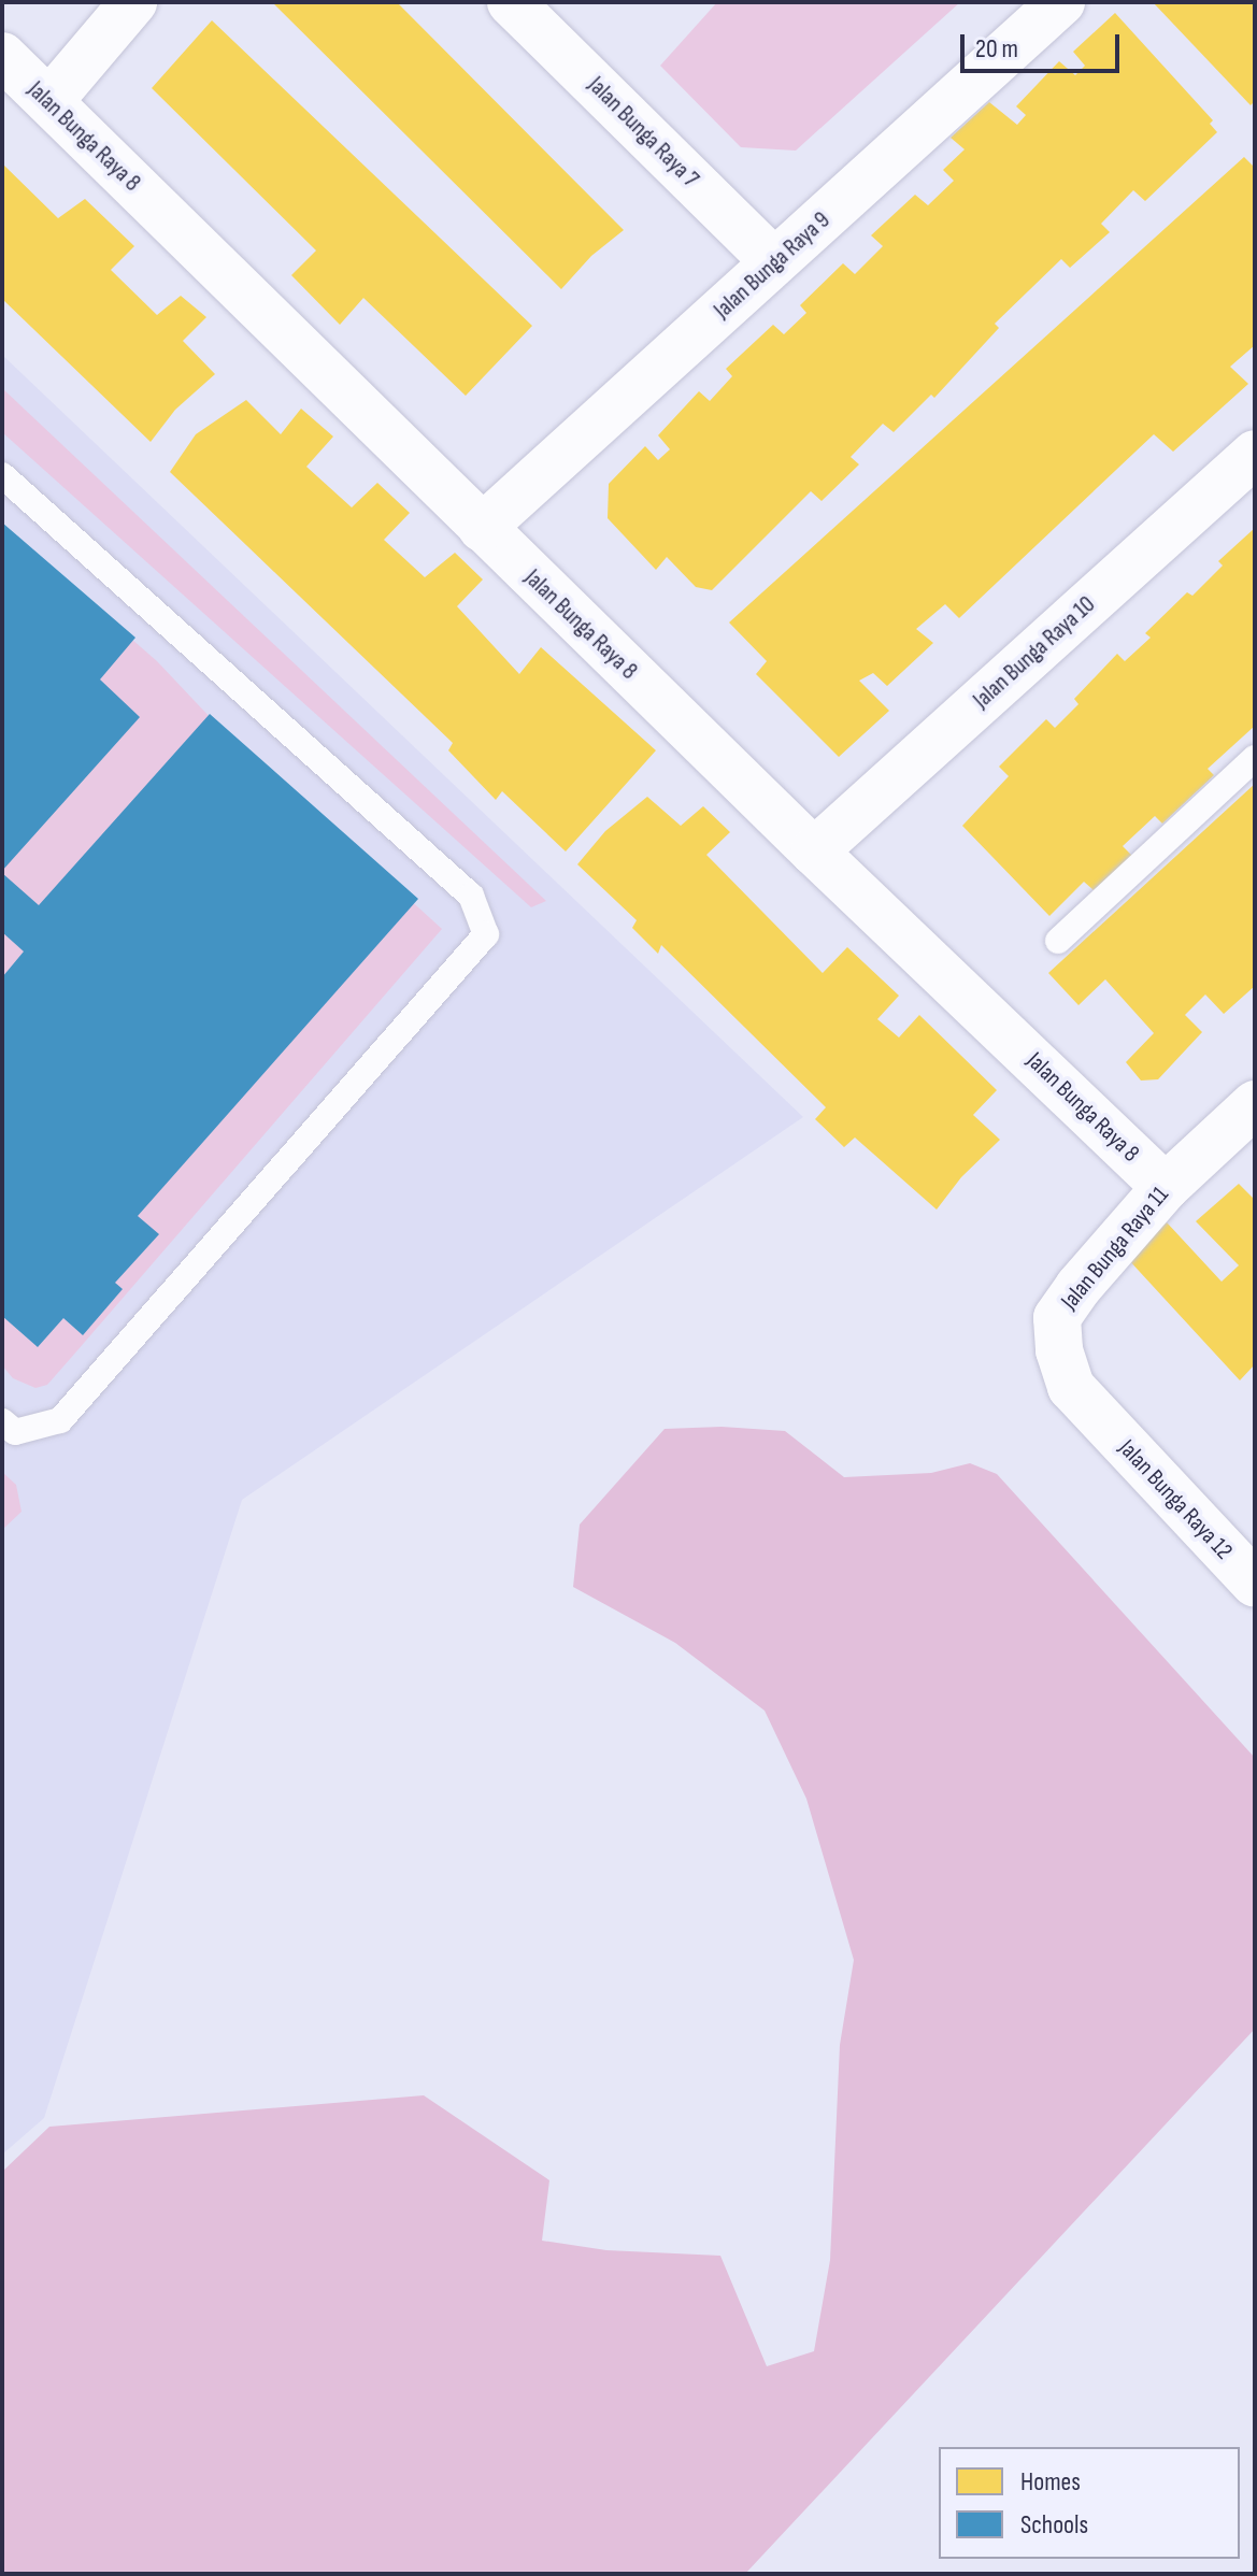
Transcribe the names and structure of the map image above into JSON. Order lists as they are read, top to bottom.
{
  "streets": {
    "street": [
      "Jalan Bunga Raya 7",
      "Jalan Bunga Raya 8",
      "Jalan Bunga Raya 9",
      "Jalan Bunga Raya 10",
      "Jalan Bunga Raya 11",
      "Jalan Bunga Raya 12"
    ]
  },
  "crossings": [
    ["Jalan Bunga Raya 7", "Jalan Bunga Raya 9"],
    ["Jalan Bunga Raya 8", "Jalan Bunga Raya 9"],
    ["Jalan Bunga Raya 8", "Jalan Bunga Raya 10"],
    ["Jalan Bunga Raya 8", "Jalan Bunga Raya 11"],
    ["Jalan Bunga Raya 11", "Jalan Bunga Raya 12"]
  ],
  "legend": ["Homes", "Schools"],
  "scale_bar": "20 m"
}
